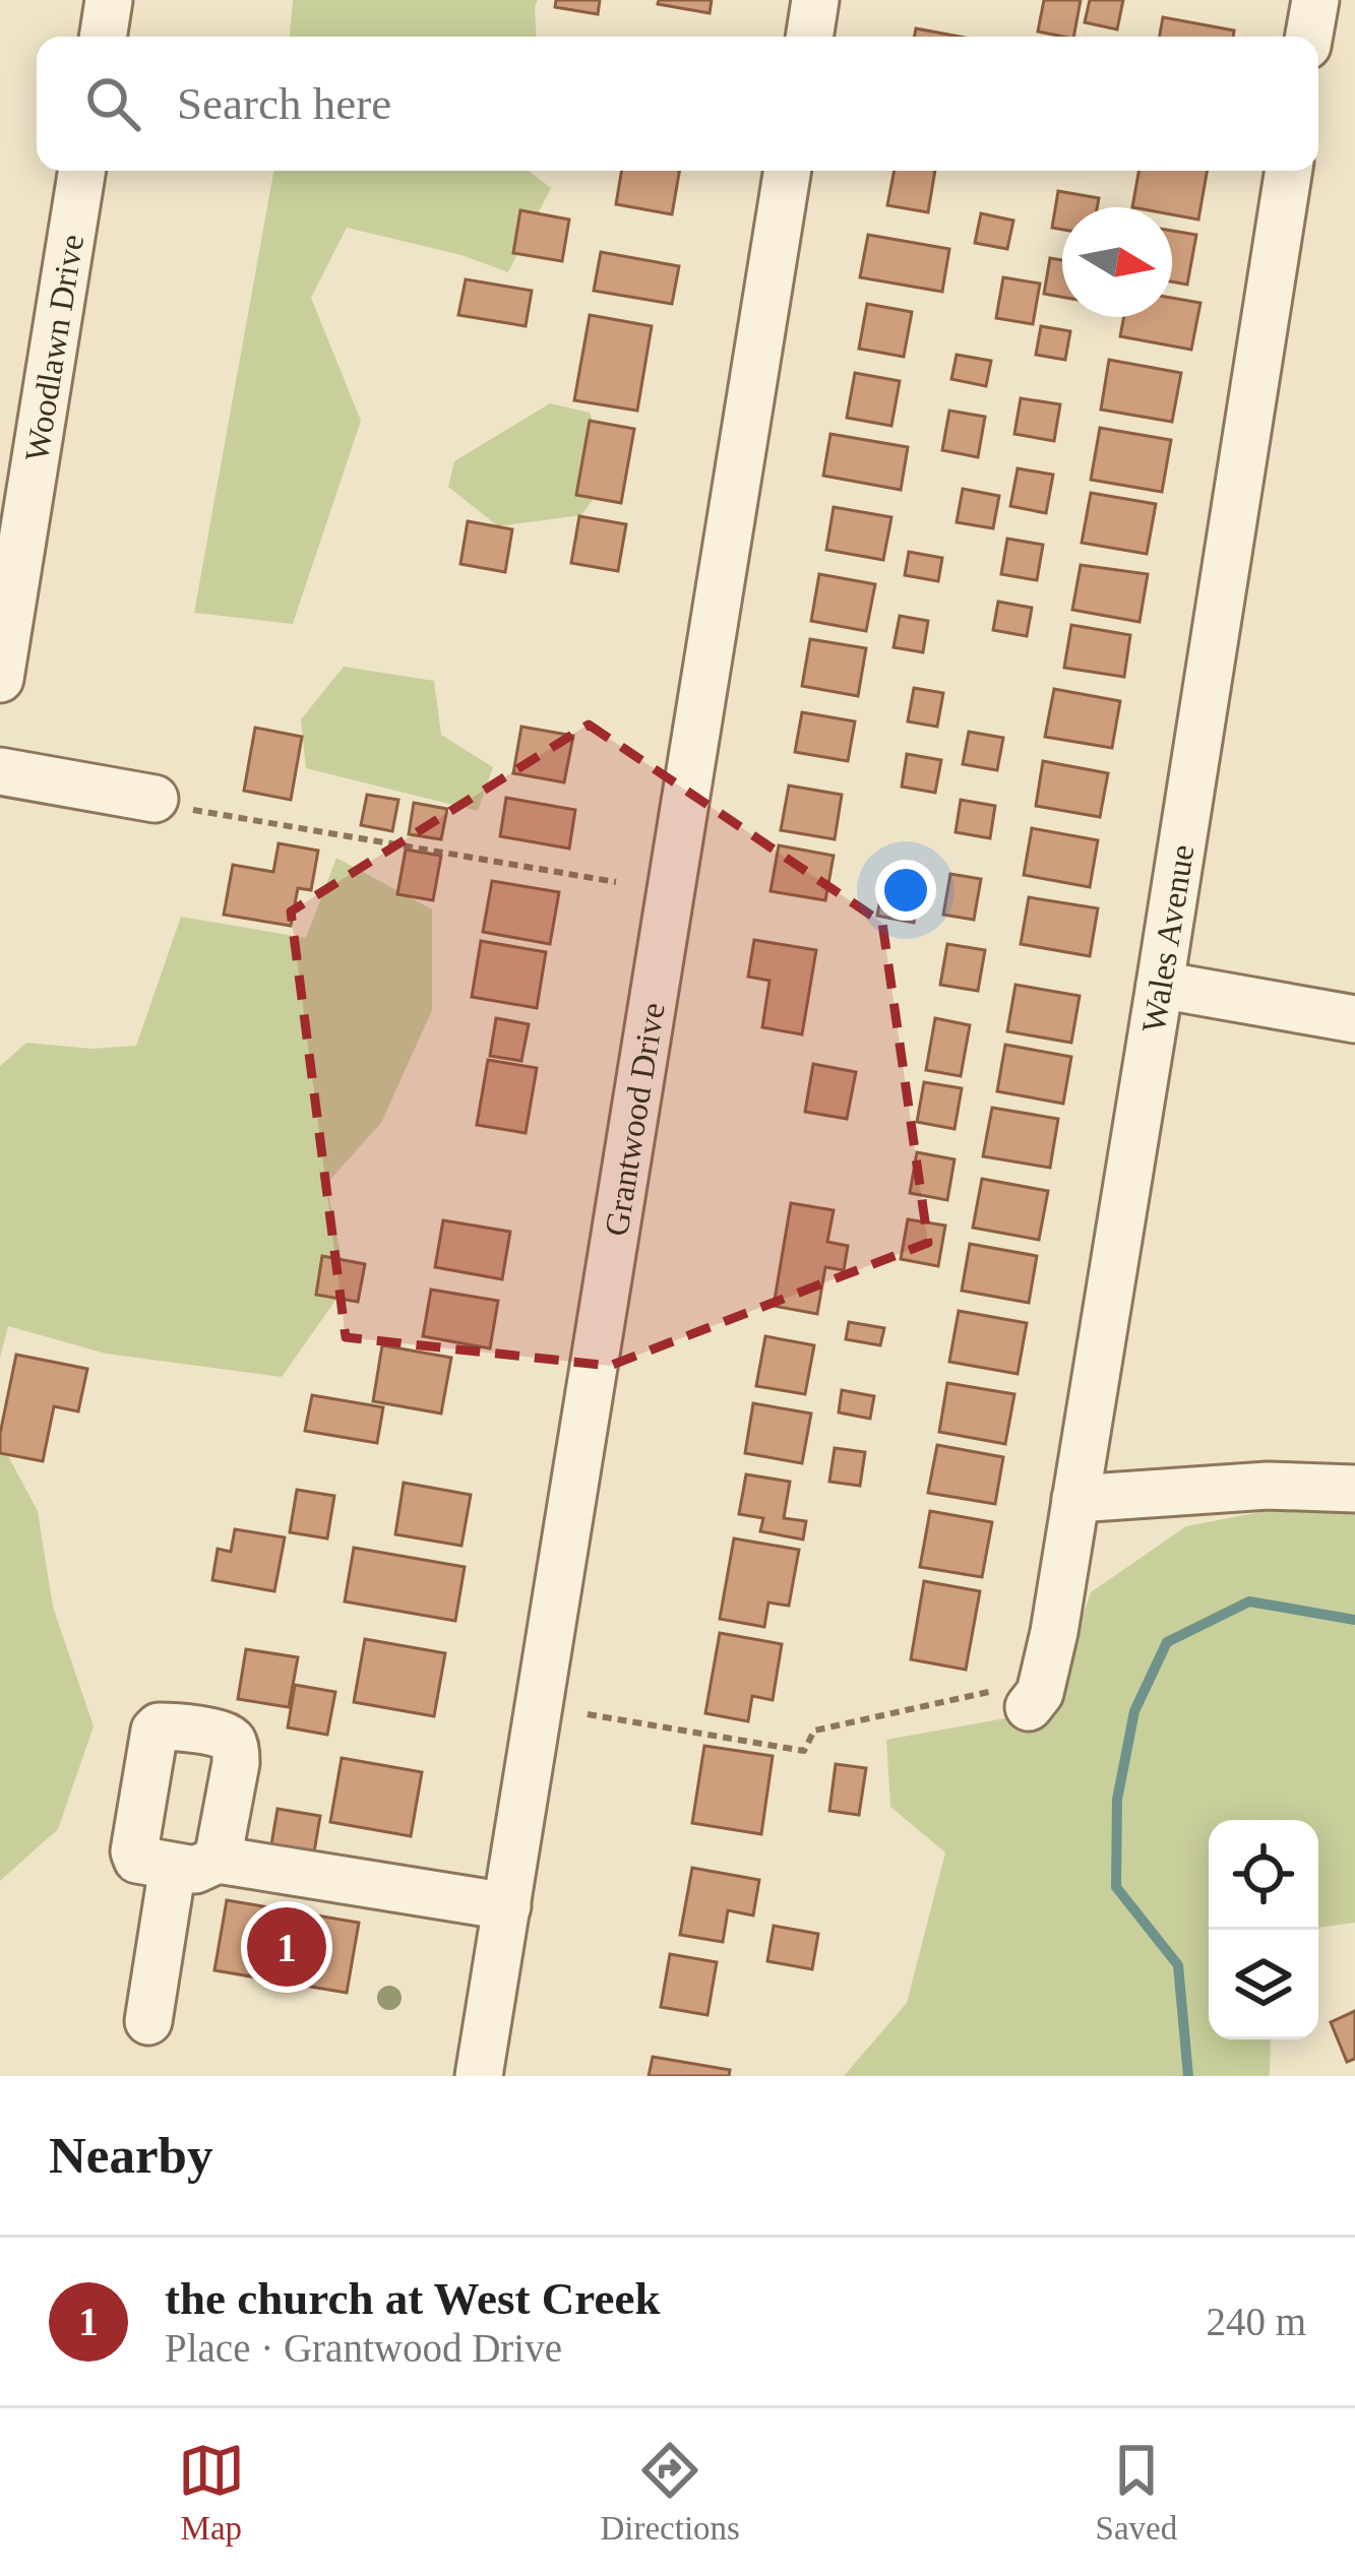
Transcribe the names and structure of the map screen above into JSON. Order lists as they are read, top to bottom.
{
  "streets": {
    "street": ["Woodlawn Drive", "Wales Avenue", "Grantwood Drive"]
  },
  "north": "right",
  "page": {
    "search": "Search here",
    "pins": "1",
    "heading": "Nearby",
    "list": [
      {
        "mark": "1",
        "name": "the church at West Creek",
        "note": "Place · Grantwood Drive",
        "value": "240 m"
      }
    ],
    "nav": ["Map", "Directions", "Saved"]
  }
}
